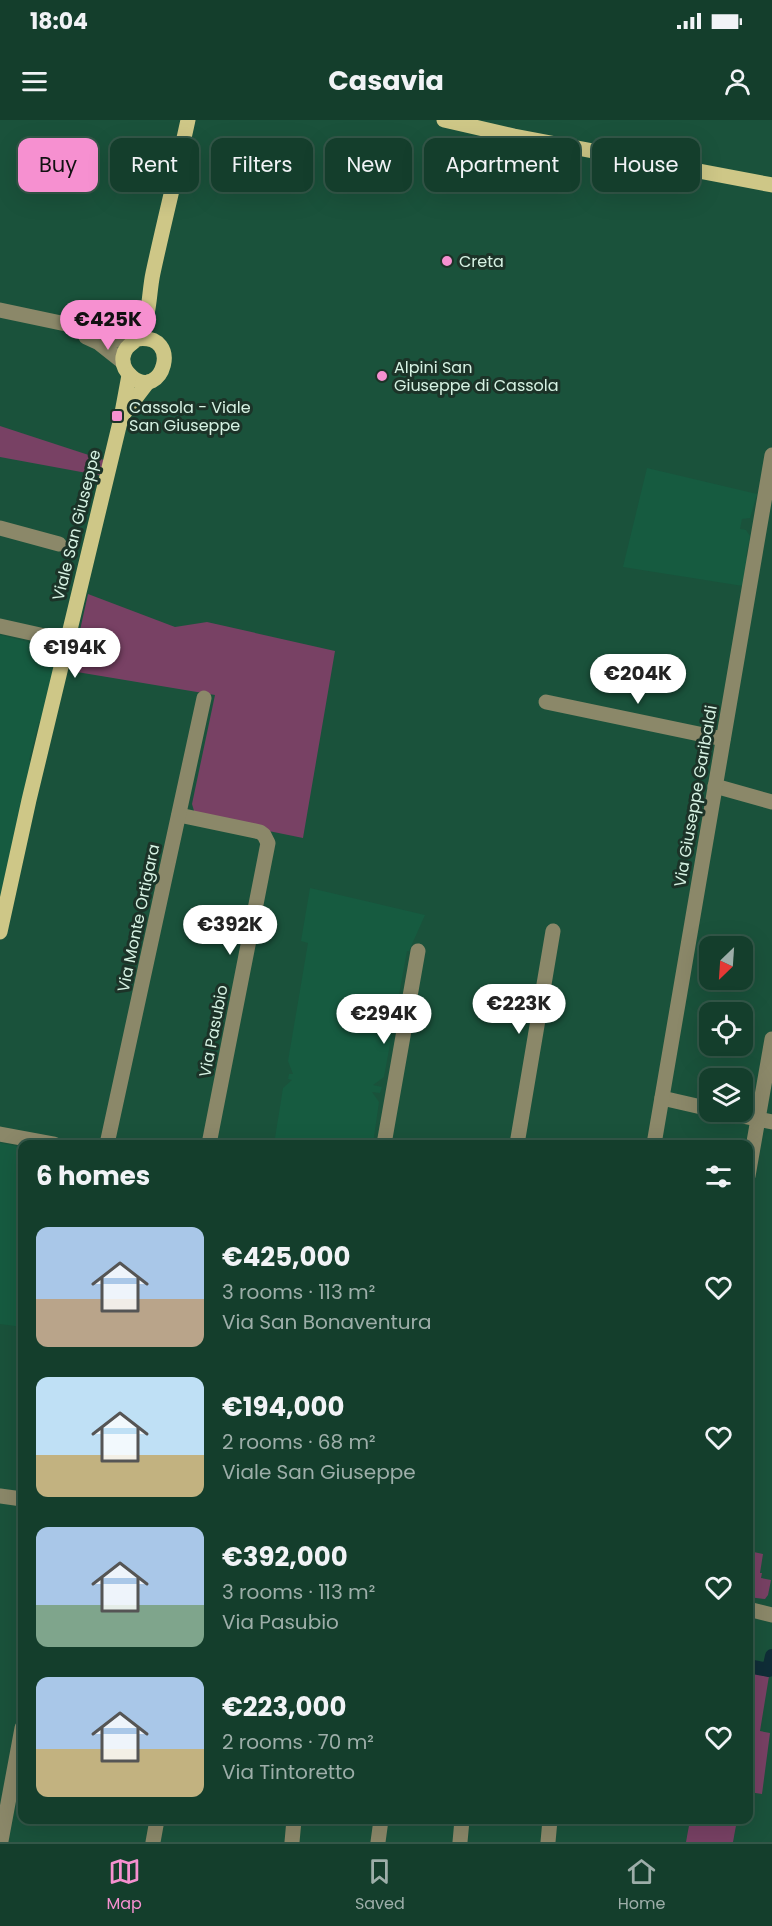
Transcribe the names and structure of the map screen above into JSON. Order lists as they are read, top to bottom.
{
  "streets": {
    "main road": ["Viale San Giuseppe"],
    "street": ["Via Giuseppe Garibaldi", "Via Monte Ortigara", "Via Pasubio"]
  },
  "crossings": [
    ["Via Monte Ortigara", "Via Pasubio"]
  ],
  "places": {
    "other": ["Creta", "Alpini San Giuseppe di Cassola"],
    "transit": ["Cassola - Viale San Giuseppe"]
  },
  "north": "bottom left",
  "page": {
    "status": "18:04",
    "header": "Casavia",
    "chip": [
      "Buy",
      "Rent",
      "Filters",
      "New",
      "Apartment",
      "House"
    ],
    "price": [
      "€425K",
      "€194K",
      "€204K",
      "€392K",
      "€223K",
      "€294K"
    ],
    "heading": "6 homes",
    "list": [
      {
        "name": "€425,000",
        "note": "3 rooms · 113 m² · Via San Bonaventura"
      },
      {
        "name": "€194,000",
        "note": "2 rooms · 68 m² · Viale San Giuseppe"
      },
      {
        "name": "€392,000",
        "note": "3 rooms · 113 m² · Via Pasubio"
      },
      {
        "name": "€223,000",
        "note": "2 rooms · 70 m² · Via Tintoretto"
      }
    ],
    "tabs": ["Map", "Saved", "Home"]
  }
}
